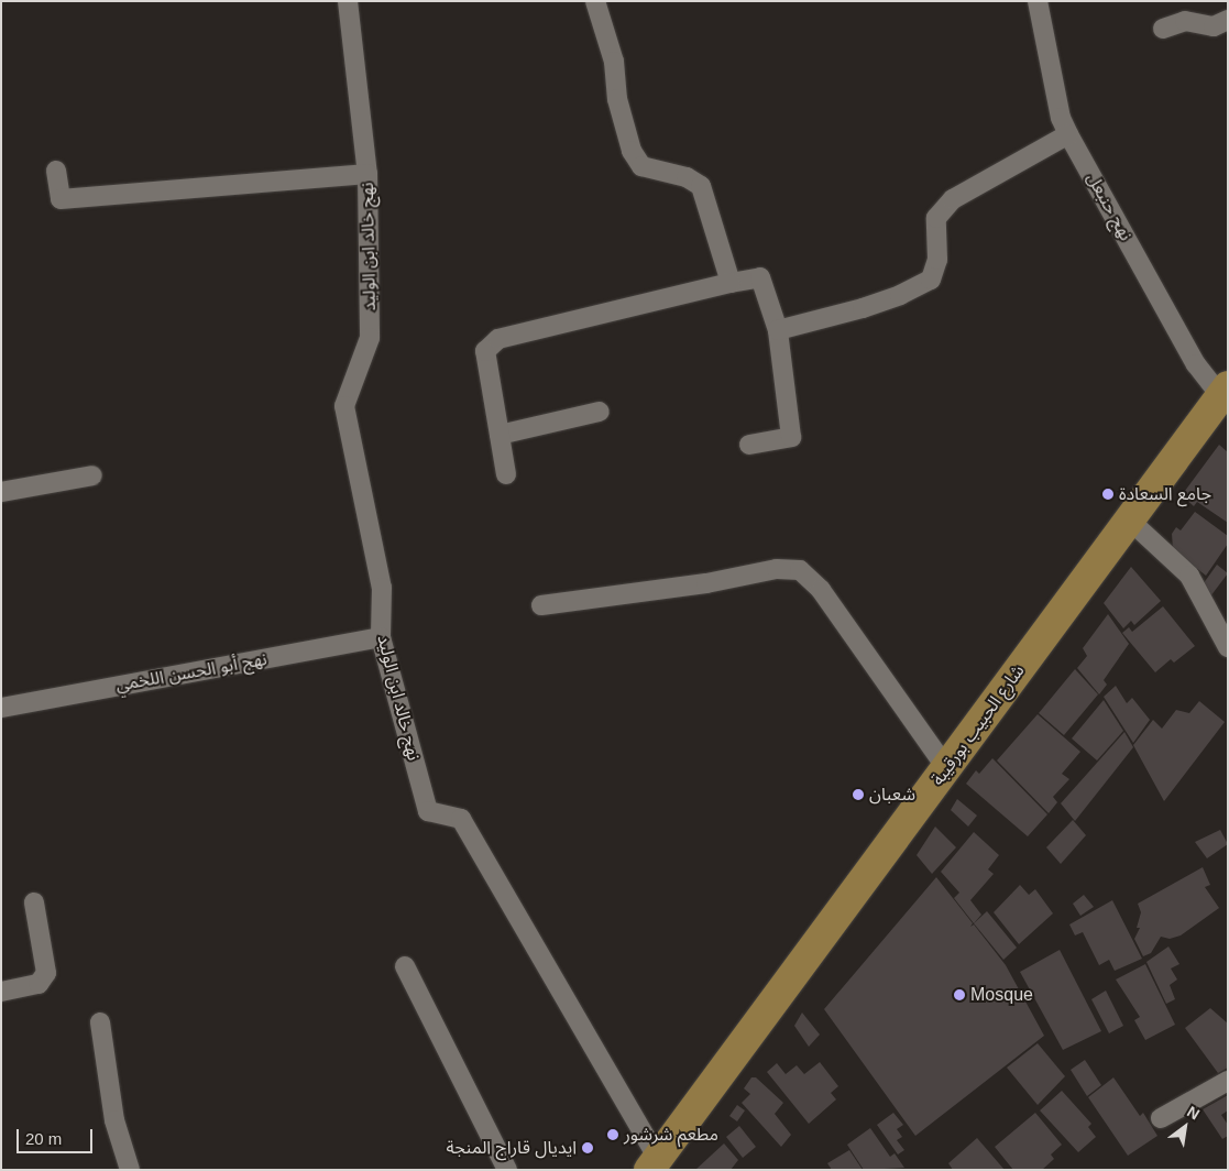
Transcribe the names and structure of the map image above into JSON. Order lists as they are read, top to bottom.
{
  "streets": {
    "main road": ["شارع الحبيب بورقيبة"],
    "street": ["نهج حنبعل", "نهج خالد ابن الوليد", "نهج أبو الحسن اللخمي"]
  },
  "crossings": [
    ["نهج حنبعل", "شارع الحبيب بورقيبة"],
    ["نهج خالد ابن الوليد", "نهج أبو الحسن اللخمي"],
    ["نهج خالد ابن الوليد", "شارع الحبيب بورقيبة"]
  ],
  "places": [
    "جامع السعادة",
    "شعبان",
    "Mosque",
    "مطعم شرشور",
    "ايديال قاراج المنجة"
  ],
  "scale_bar": "20 m",
  "north": "top right"
}
